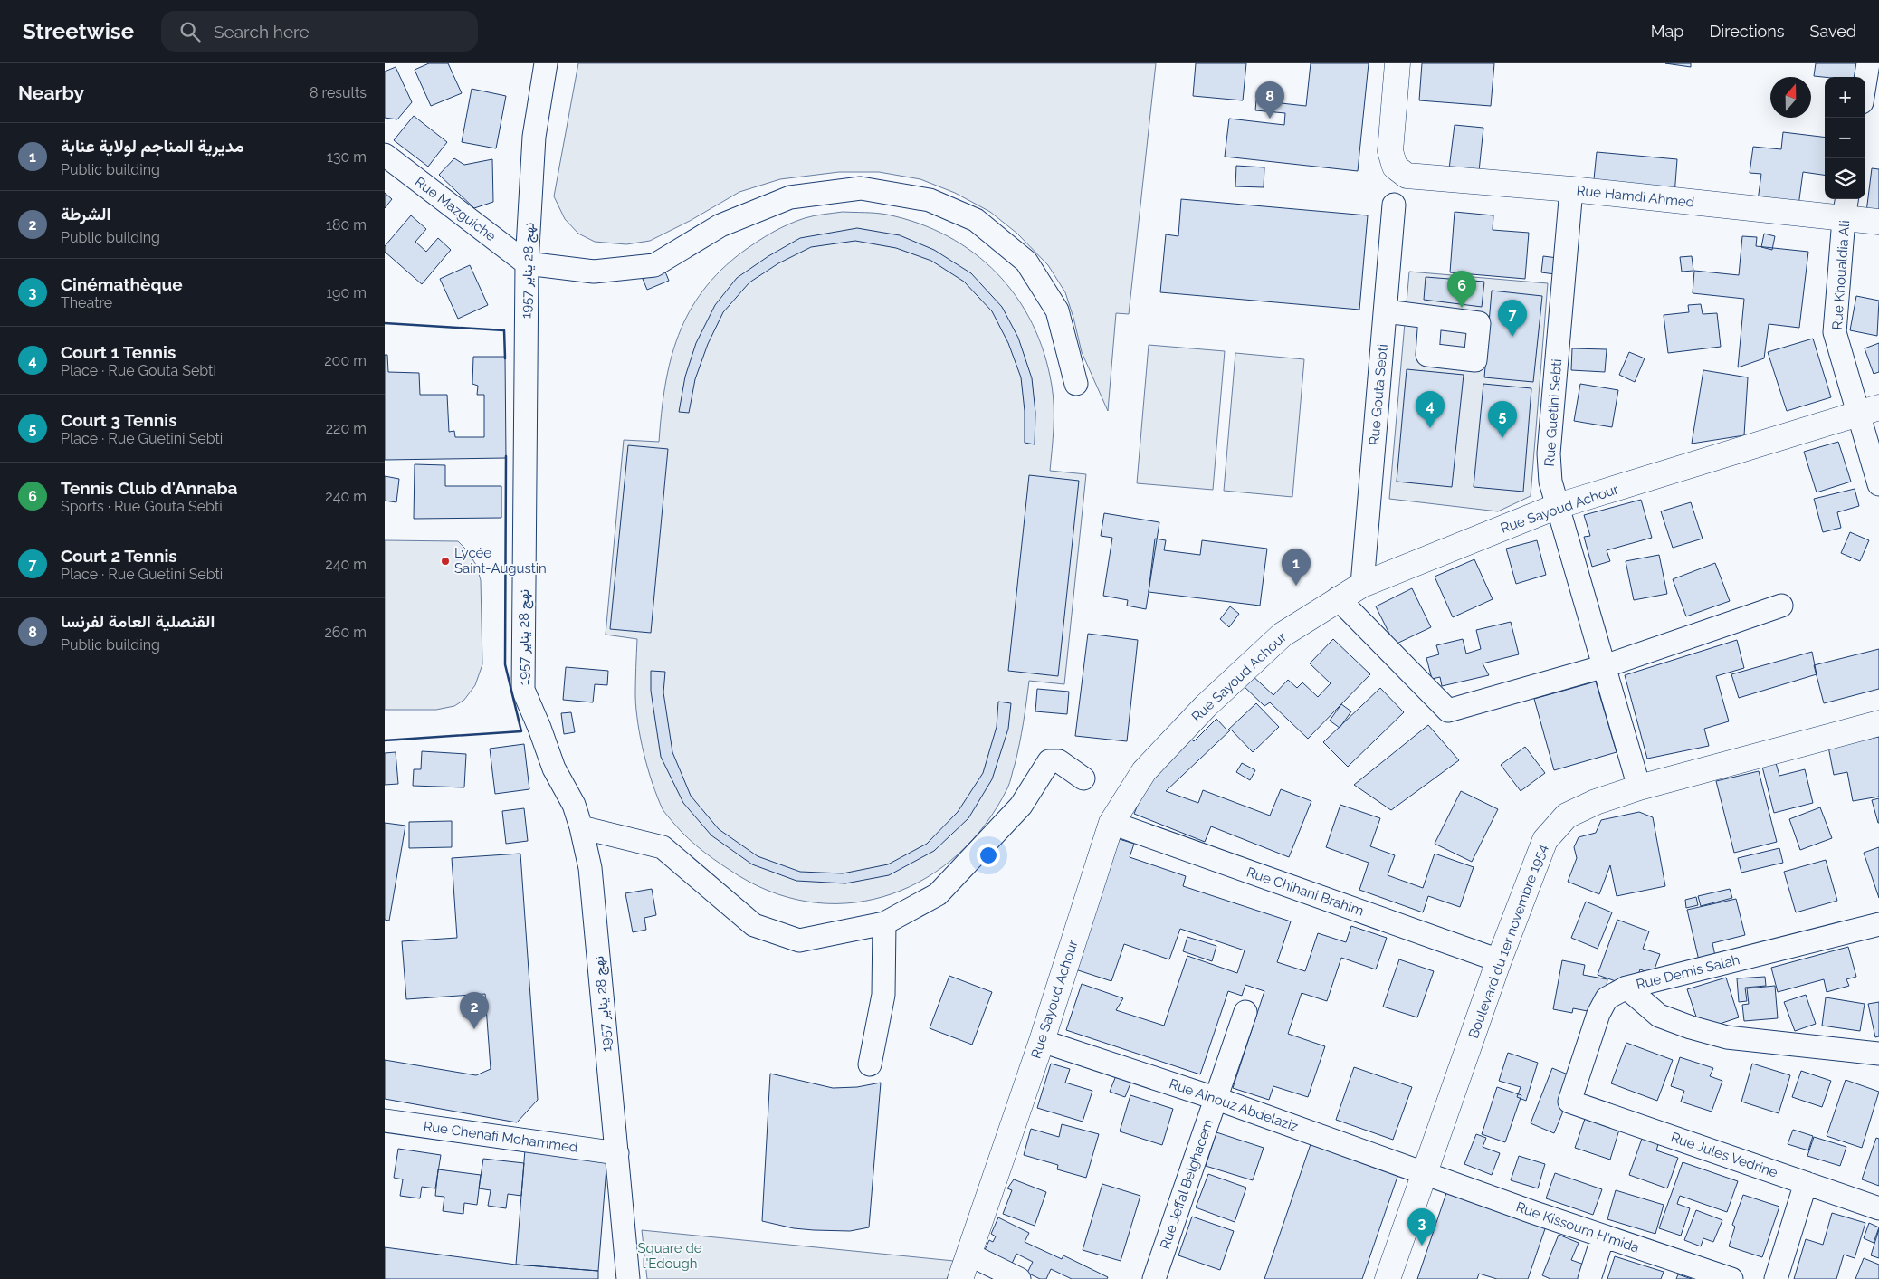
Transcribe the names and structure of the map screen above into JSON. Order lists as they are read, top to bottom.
{
  "streets": {
    "main road": ["Rue Hamdi Ahmed", "Rue Sayoud Achour", "Boulevard du 1er novembre 1954"],
    "street": [
      "Rue Mazguiche",
      "نهج 28 يناير 1957",
      "Rue Khoualdia Ali",
      "Rue Gouta Sebti",
      "Rue Guetini Sebti",
      "Rue Chihani Brahim",
      "Rue Demis Salah",
      "Rue Ainouz Abdelaziz",
      "Rue Chenafi Mohammed",
      "Rue Jules Vedrine",
      "Rue Jeffal Belghacem",
      "Rue Kissoum H'mida"
    ]
  },
  "crossings": [
    ["Rue Hamdi Ahmed", "Rue Khoualdia Ali"],
    ["Rue Hamdi Ahmed", "Rue Guetini Sebti"],
    ["Rue Mazguiche", "نهج 28 يناير 1957"],
    ["نهج 28 يناير 1957", "Rue Chenafi Mohammed"],
    ["Rue Khoualdia Ali", "Rue Sayoud Achour"],
    ["Rue Gouta Sebti", "Rue Sayoud Achour"],
    ["Rue Guetini Sebti", "Rue Sayoud Achour"],
    ["Rue Guetini Sebti", "Boulevard du 1er novembre 1954"],
    ["Rue Sayoud Achour", "Rue Chihani Brahim"],
    ["Rue Sayoud Achour", "Rue Ainouz Abdelaziz"],
    ["Rue Chihani Brahim", "Boulevard du 1er novembre 1954"],
    ["Boulevard du 1er novembre 1954", "Rue Ainouz Abdelaziz"],
    ["Boulevard du 1er novembre 1954", "Rue Kissoum H'mida"],
    ["Rue Demis Salah", "Rue Jules Vedrine"],
    ["Rue Ainouz Abdelaziz", "Rue Jeffal Belghacem"],
    ["Rue Ainouz Abdelaziz", "Rue Kissoum H'mida"]
  ],
  "parks": ["Square de l'Edough"],
  "places": ["Lycée Saint-Augustin"],
  "north": "top",
  "page": {
    "header": "Streetwise",
    "search": "Search here",
    "nav": ["Map", "Directions", "Saved"],
    "heading": ["Nearby", "8 results"],
    "map_buttons": ["+", "−"],
    "pins": [
      "8",
      "6",
      "7",
      "4",
      "5",
      "1",
      "2",
      "3"
    ],
    "list": [
      {
        "mark": "1",
        "name": "مديرية المناجم لولاية عنابة",
        "note": "Public building",
        "value": "130 m"
      },
      {
        "mark": "2",
        "name": "الشرطة",
        "note": "Public building",
        "value": "180 m"
      },
      {
        "mark": "3",
        "name": "Cinémathèque",
        "note": "Theatre",
        "value": "190 m"
      },
      {
        "mark": "4",
        "name": "Court 1 Tennis",
        "note": "Place · Rue Gouta Sebti",
        "value": "200 m"
      },
      {
        "mark": "5",
        "name": "Court 3 Tennis",
        "note": "Place · Rue Guetini Sebti",
        "value": "220 m"
      },
      {
        "mark": "6",
        "name": "Tennis Club d'Annaba",
        "note": "Sports · Rue Gouta Sebti",
        "value": "240 m"
      },
      {
        "mark": "7",
        "name": "Court 2 Tennis",
        "note": "Place · Rue Guetini Sebti",
        "value": "240 m"
      },
      {
        "mark": "8",
        "name": "القنصلية العامة لفرنسا",
        "note": "Public building",
        "value": "260 m"
      }
    ]
  }
}
